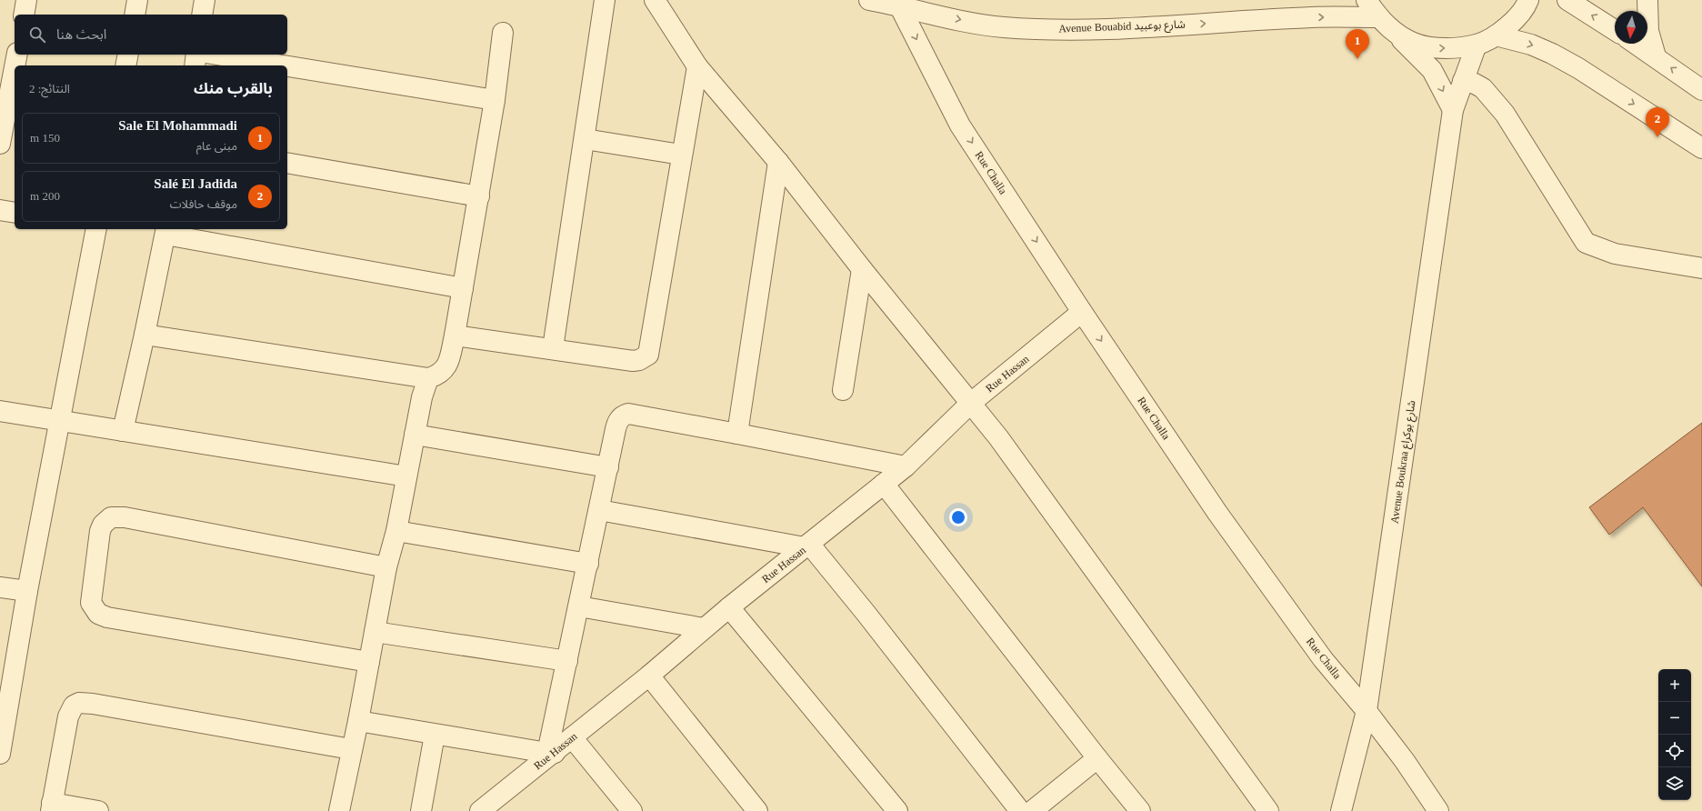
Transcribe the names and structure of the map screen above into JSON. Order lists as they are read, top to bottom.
{
  "streets": {
    "street": [
      "Avenue Bouabid شارع بوعبيد",
      "Rue Challa",
      "Rue Hassan",
      "Avenue Boukraa شارع بوكراع"
    ]
  },
  "crossings": [
    ["Avenue Bouabid شارع بوعبيد", "Rue Challa"],
    ["Rue Challa", "Rue Hassan"],
    ["Rue Challa", "Avenue Boukraa شارع بوكراع"]
  ],
  "one_way": ["Avenue Bouabid شارع بوعبيد"],
  "north": "bottom",
  "page": {
    "search": "ابحث هنا",
    "pins": ["1", "2"],
    "heading": ["بالقرب منك", "النتائج: 2"],
    "list": [
      {
        "mark": "1",
        "name": "Sale El Mohammadi",
        "note": "مبنى عام",
        "value": "150 m"
      },
      {
        "mark": "2",
        "name": "Salé El Jadida",
        "note": "موقف حافلات",
        "value": "200 m"
      }
    ],
    "map_buttons": ["+", "−"]
  }
}
